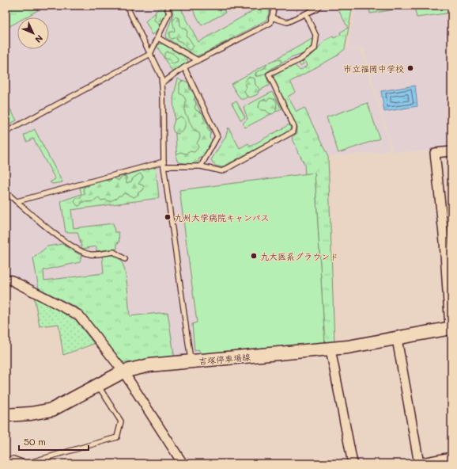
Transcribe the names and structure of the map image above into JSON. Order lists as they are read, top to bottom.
{
  "streets": {
    "main road": ["吉塚停車場線"]
  },
  "places": ["市立福岡中学校", "九州大学病院キャンパス", "九大医系グラウンド"],
  "scale_bar": "50 m",
  "north": "bottom right"
}
